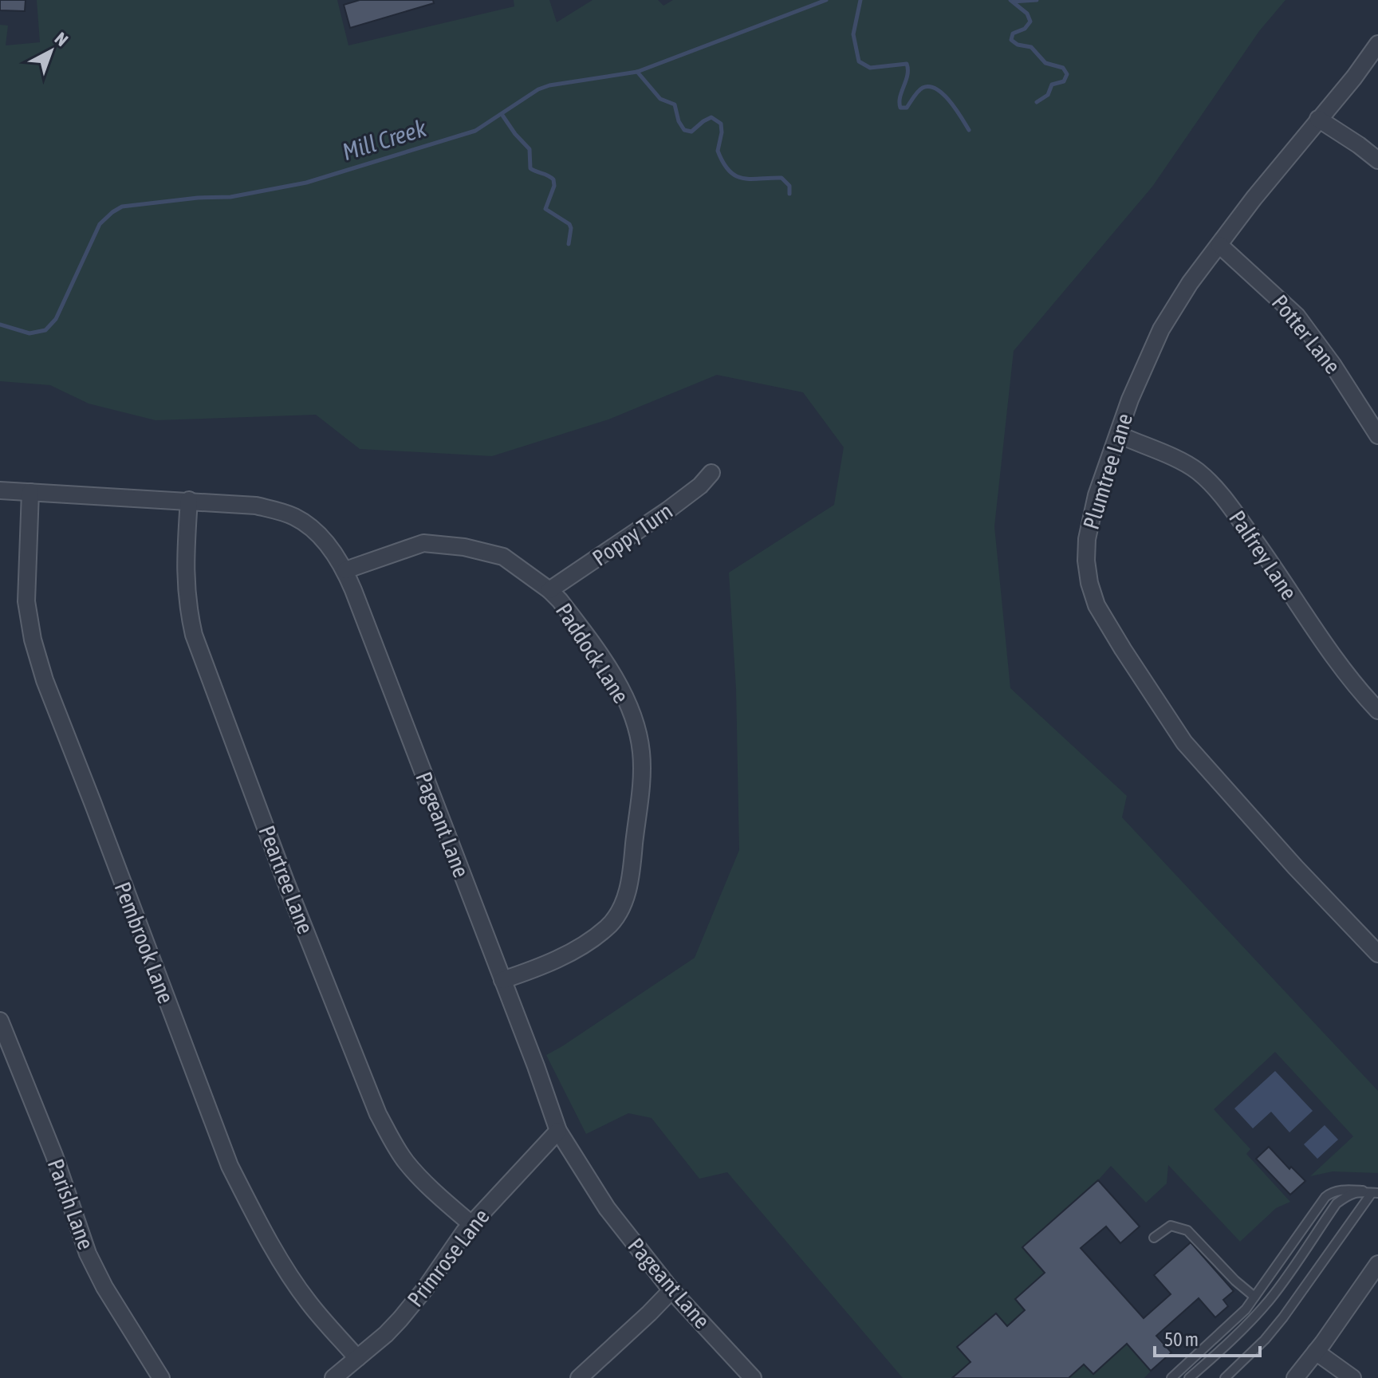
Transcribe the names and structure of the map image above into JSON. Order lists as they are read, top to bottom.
{
  "streets": {
    "street": [
      "Potter Lane",
      "Plumtree Lane",
      "Poppy Turn",
      "Palfrey Lane",
      "Paddock Lane",
      "Pageant Lane",
      "Peartree Lane",
      "Pembrook Lane",
      "Parish Lane",
      "Primrose Lane"
    ]
  },
  "crossings": [
    ["Potter Lane", "Plumtree Lane"],
    ["Plumtree Lane", "Palfrey Lane"],
    ["Poppy Turn", "Paddock Lane"],
    ["Paddock Lane", "Pageant Lane"],
    ["Pageant Lane", "Peartree Lane"],
    ["Pageant Lane", "Pembrook Lane"],
    ["Pageant Lane", "Primrose Lane"],
    ["Peartree Lane", "Primrose Lane"],
    ["Pembrook Lane", "Primrose Lane"]
  ],
  "water": ["Mill Creek"],
  "scale_bar": "50 m",
  "north": "top right"
}
